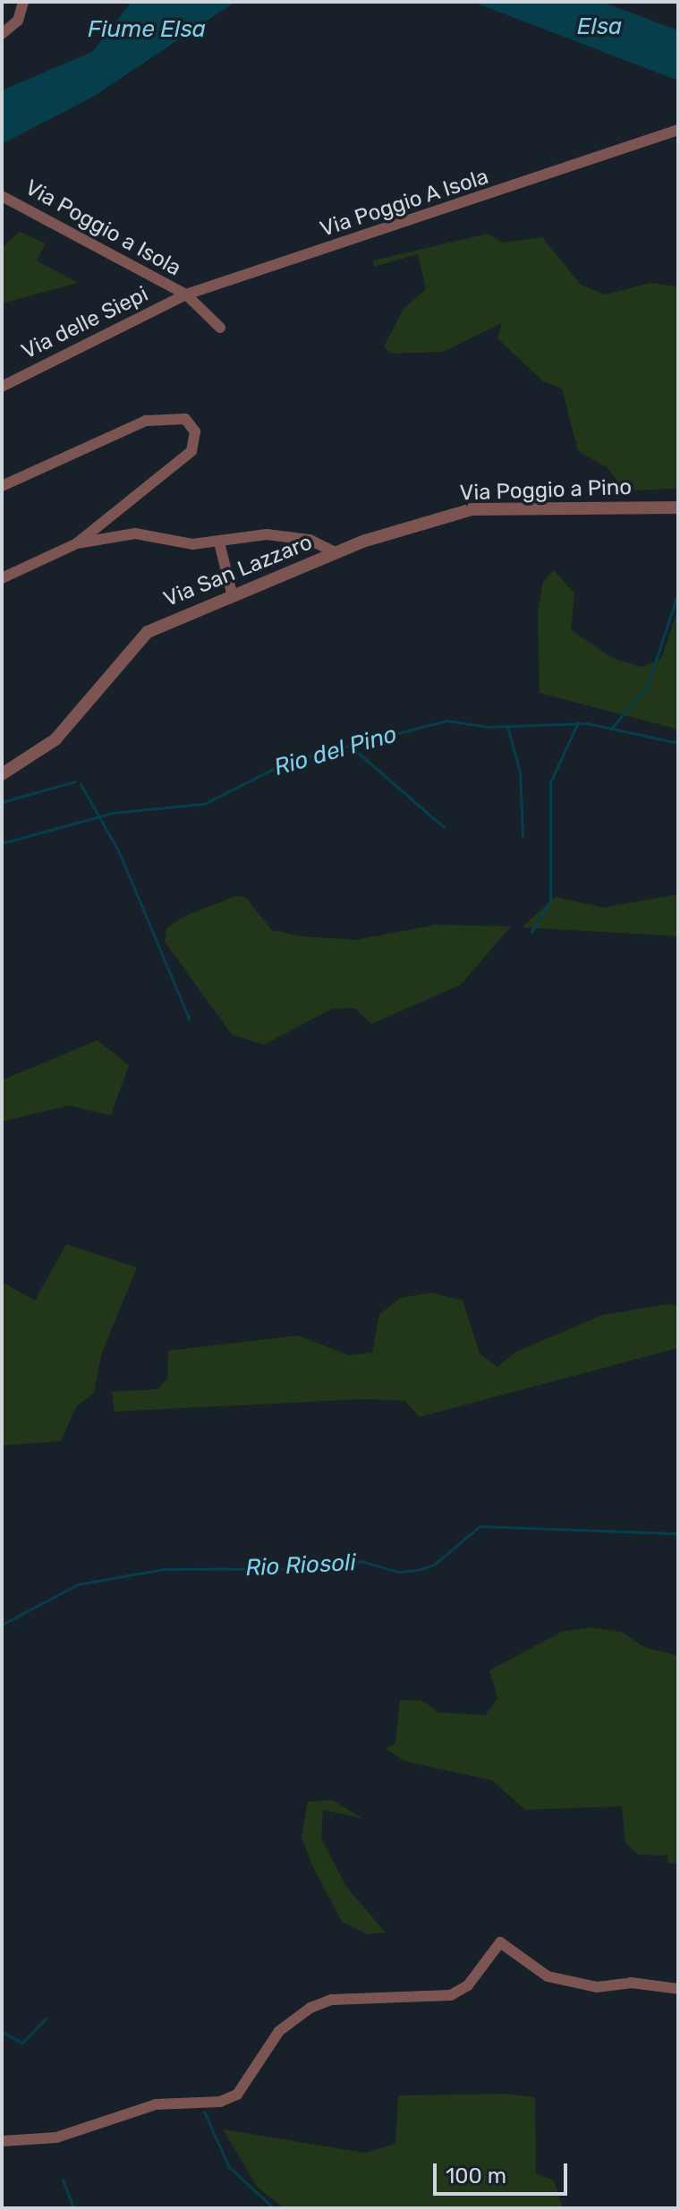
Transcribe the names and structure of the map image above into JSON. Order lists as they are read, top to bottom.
{
  "streets": {
    "street": [
      "Via Poggio A Isola",
      "Via Poggio a Isola",
      "Via delle Siepi",
      "Via Poggio a Pino",
      "Via San Lazzaro"
    ]
  },
  "crossings": [
    ["Via Poggio A Isola", "Via Poggio a Isola"],
    ["Via Poggio A Isola", "Via delle Siepi"],
    ["Via Poggio a Isola", "Via delle Siepi"],
    ["Via Poggio a Pino", "Via San Lazzaro"]
  ],
  "water": [
    "Elsa",
    "Fiume Elsa",
    "Rio del Pino",
    "Rio Riosoli"
  ],
  "scale_bar": "100 m"
}
